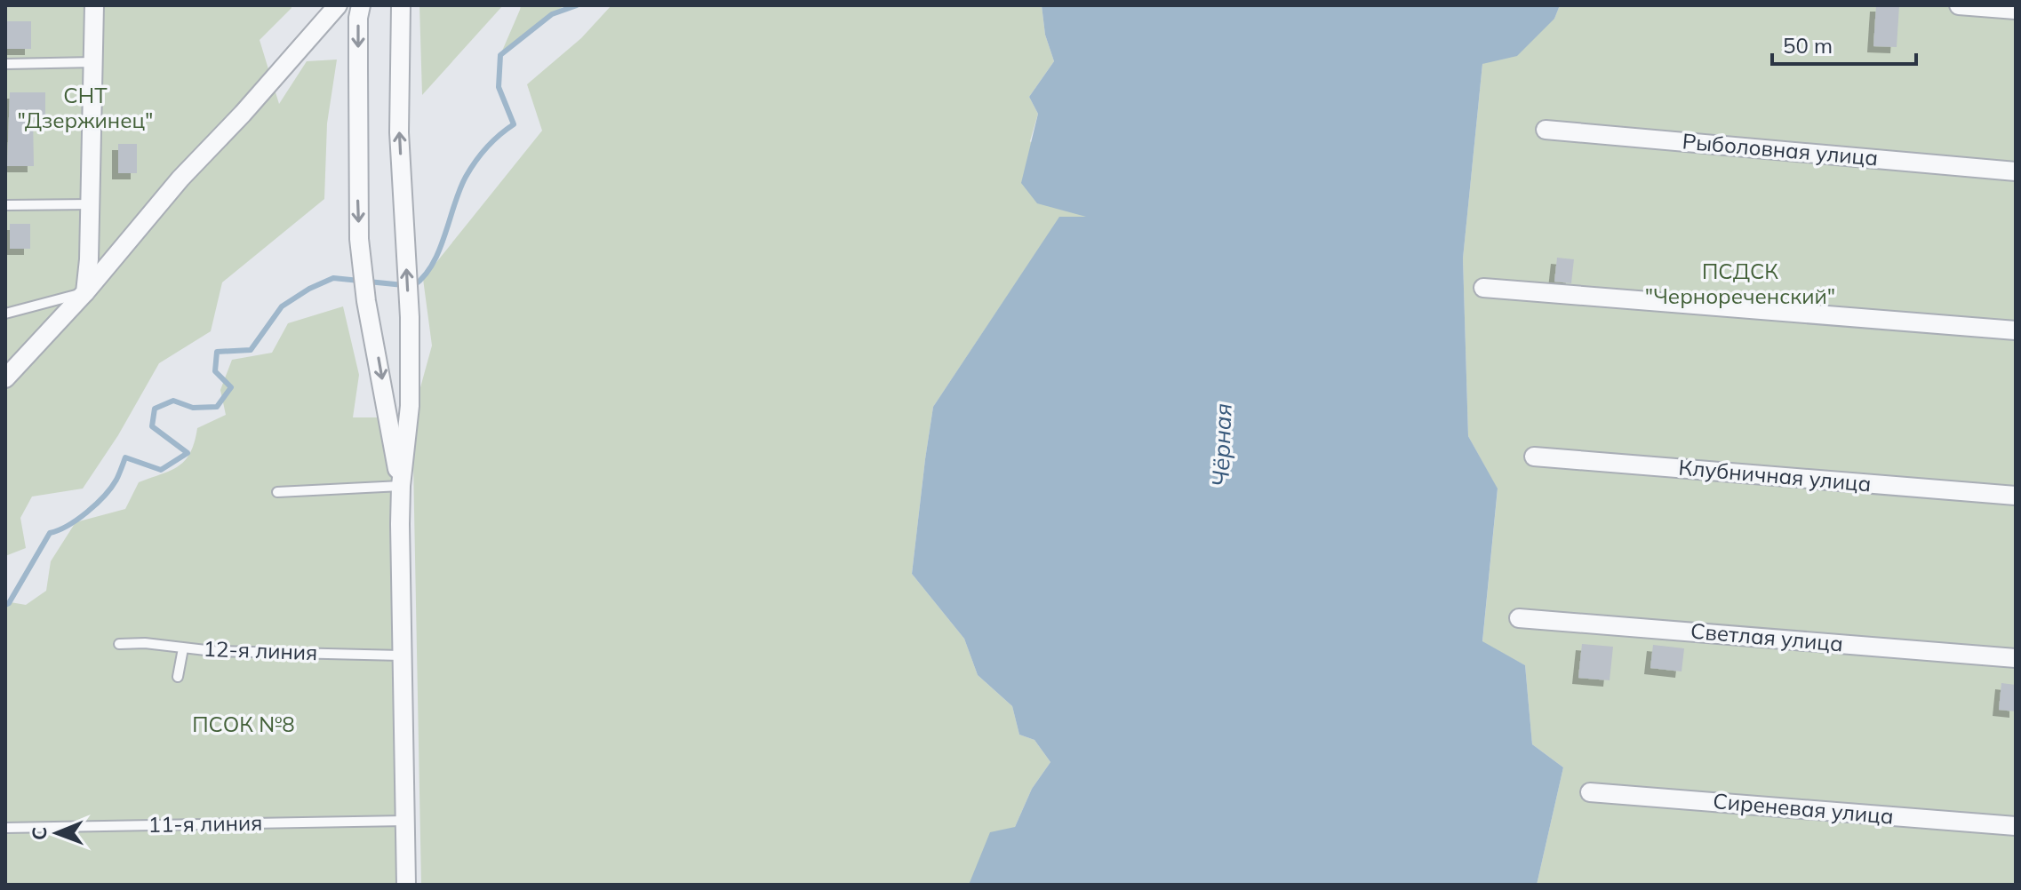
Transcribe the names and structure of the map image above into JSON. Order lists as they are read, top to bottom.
{
  "streets": {
    "street": [
      "Рыболовная улица",
      "Клубничная улица",
      "Светлая улица",
      "Сиреневая улица"
    ],
    "lane": ["12-я линия", "11-я линия"]
  },
  "water": ["Чёрная"],
  "parks": ["СНТ \"Дзержинец\"", "ПСДСК \"Чернореченский\"", "ПСОК №8"],
  "scale_bar": "50 m",
  "north": "left"
}
